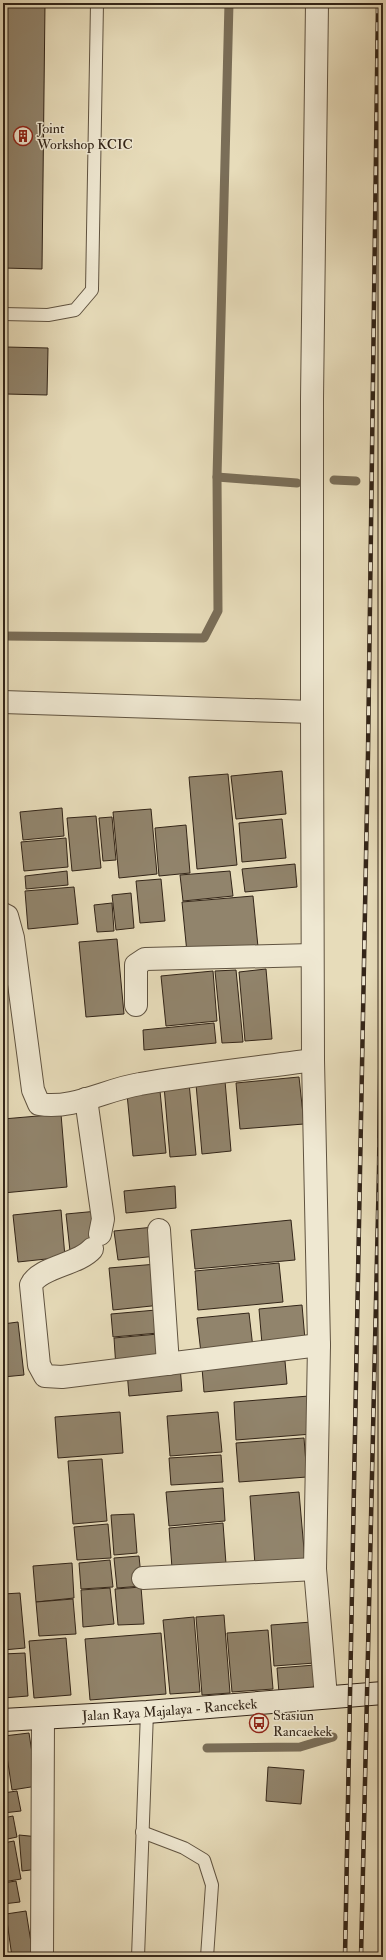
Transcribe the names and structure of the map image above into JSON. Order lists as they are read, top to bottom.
{
  "streets": {
    "street": ["Jalan Raya Majalaya - Rancekek"]
  },
  "places": {
    "building": ["Joint Workshop KCIC"],
    "bus stop": ["Stasiun Rancaekek"]
  }
}
